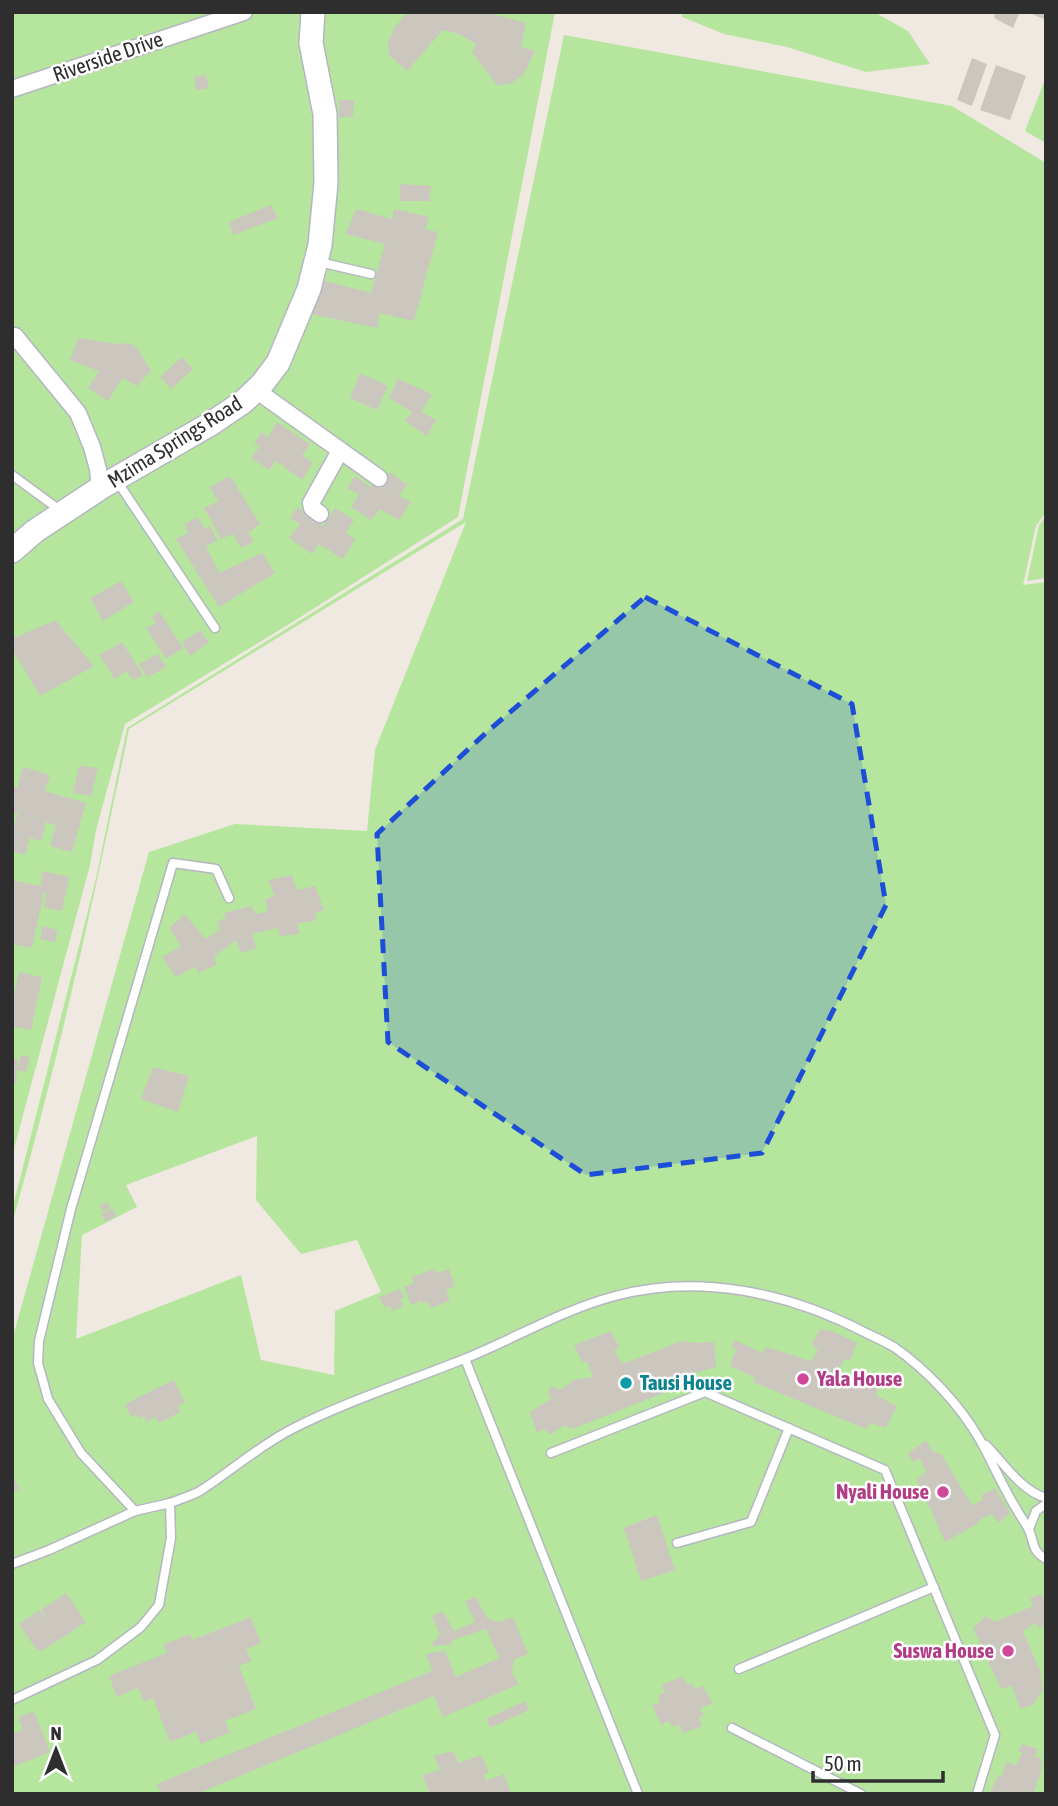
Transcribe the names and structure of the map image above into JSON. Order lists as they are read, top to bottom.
{
  "streets": {
    "street": ["Riverside Drive", "Mzima Springs Road"]
  },
  "places": [
    "Yala House",
    "Tausi House",
    "Nyali House",
    "Suswa House"
  ],
  "scale_bar": "50 m",
  "north": "top"
}
